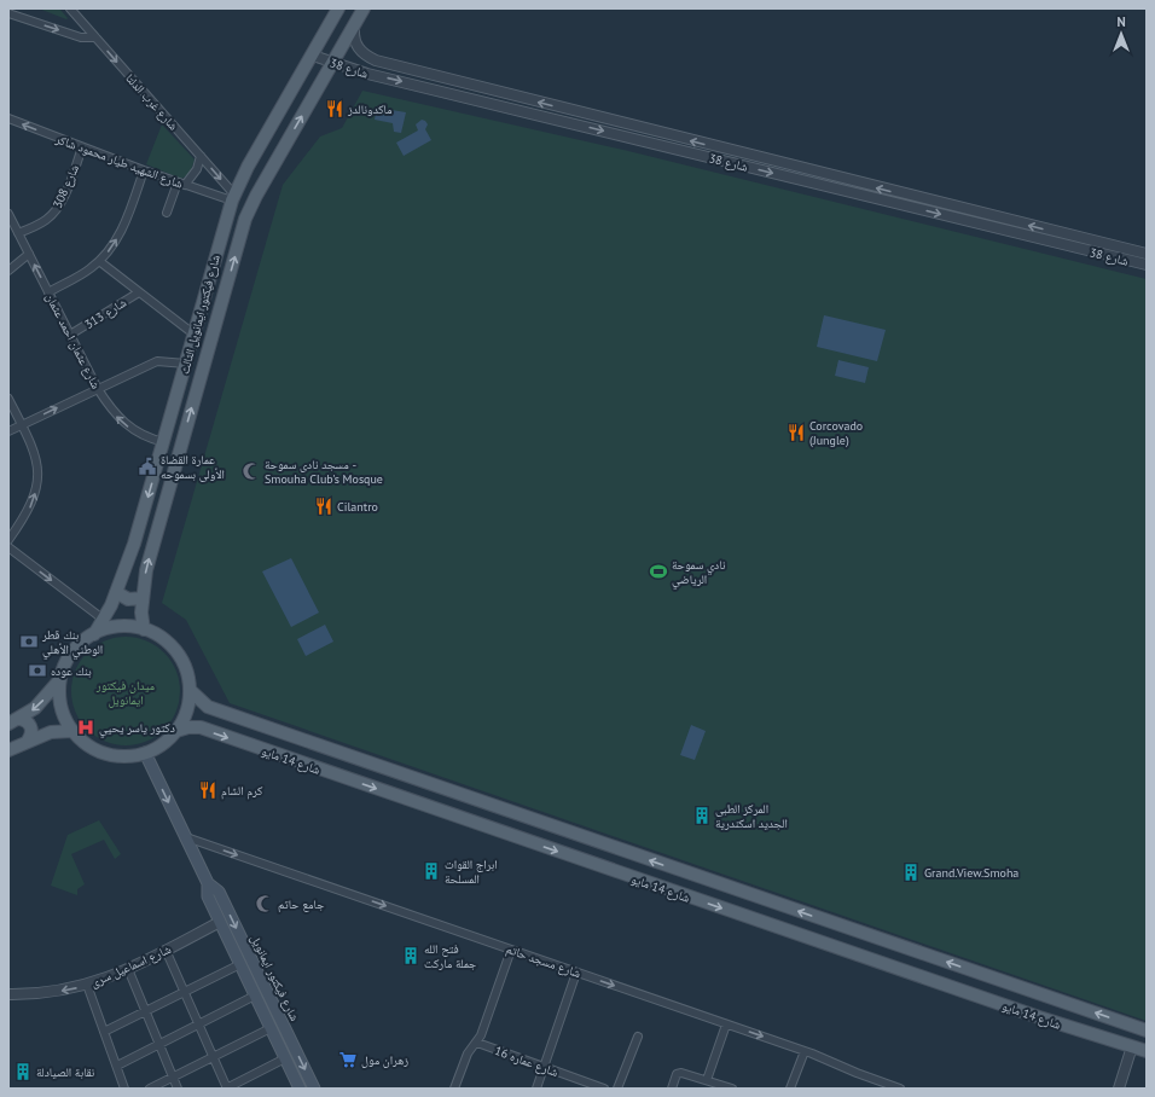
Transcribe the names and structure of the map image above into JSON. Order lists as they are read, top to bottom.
{
  "streets": {
    "main road": ["شارع فيكتور ايمانويل الثالث", "شارع 14 مايو", "شارع فيكتور ايمانويل"],
    "street": [
      "شارع 38",
      "شارع غرب الدلتا",
      "شارع الشهيد طيار محمود شاكر",
      "شارع 308",
      "شارع 313",
      "شارع عثمان احمد عثمان",
      "شارع مسجد حاتم",
      "شارع اسماعيل سرى",
      "شارع عماره 16"
    ]
  },
  "crossings": [
    ["شارع 38", "شارع فيكتور ايمانويل الثالث"],
    ["شارع غرب الدلتا", "شارع الشهيد طيار محمود شاكر"],
    ["شارع غرب الدلتا", "شارع فيكتور ايمانويل الثالث"],
    ["شارع الشهيد طيار محمود شاكر", "شارع 308"],
    ["شارع الشهيد طيار محمود شاكر", "شارع فيكتور ايمانويل الثالث"],
    ["شارع 308", "شارع عثمان احمد عثمان"],
    ["شارع 313", "شارع عثمان احمد عثمان"],
    ["شارع فيكتور ايمانويل الثالث", "شارع عثمان احمد عثمان"],
    ["شارع فيكتور ايمانويل الثالث", "شارع 14 مايو"],
    ["شارع فيكتور ايمانويل الثالث", "شارع فيكتور ايمانويل"],
    ["شارع 14 مايو", "شارع فيكتور ايمانويل"],
    ["شارع مسجد حاتم", "شارع فيكتور ايمانويل"],
    ["شارع اسماعيل سرى", "شارع فيكتور ايمانويل"]
  ],
  "one_way": ["شارع غرب الدلتا", "شارع عثمان احمد عثمان", "شارع مسجد حاتم"],
  "parks": ["ميدان فيكتور ايمانويل"],
  "places": {
    "restaurant": [
      "ماكدونالدز",
      "Corcovado (Jungle)",
      "Cilantro",
      "كرم الشام"
    ],
    "public building": ["عمارة القضاة الأولى بسموحه"],
    "mosque": ["مسجد نادى سموحة - Smouha Club's Mosque", "جامع حاتم"],
    "sports": ["نادي سموحة الرياضي"],
    "bank": ["بنك قطر الوطني الأهلي", "بنك عوده"],
    "hospital": ["دكتور ياسر يحيي"],
    "building": [
      "المركز الطبى الجديد اسكندرية",
      "ابراج القوات المسلحة",
      "Grand.View.Smoha",
      "فتح الله جملة ماركت",
      "نقابة الصيادلة"
    ],
    "supermarket": ["زهران مول"]
  },
  "north": "top"
}
